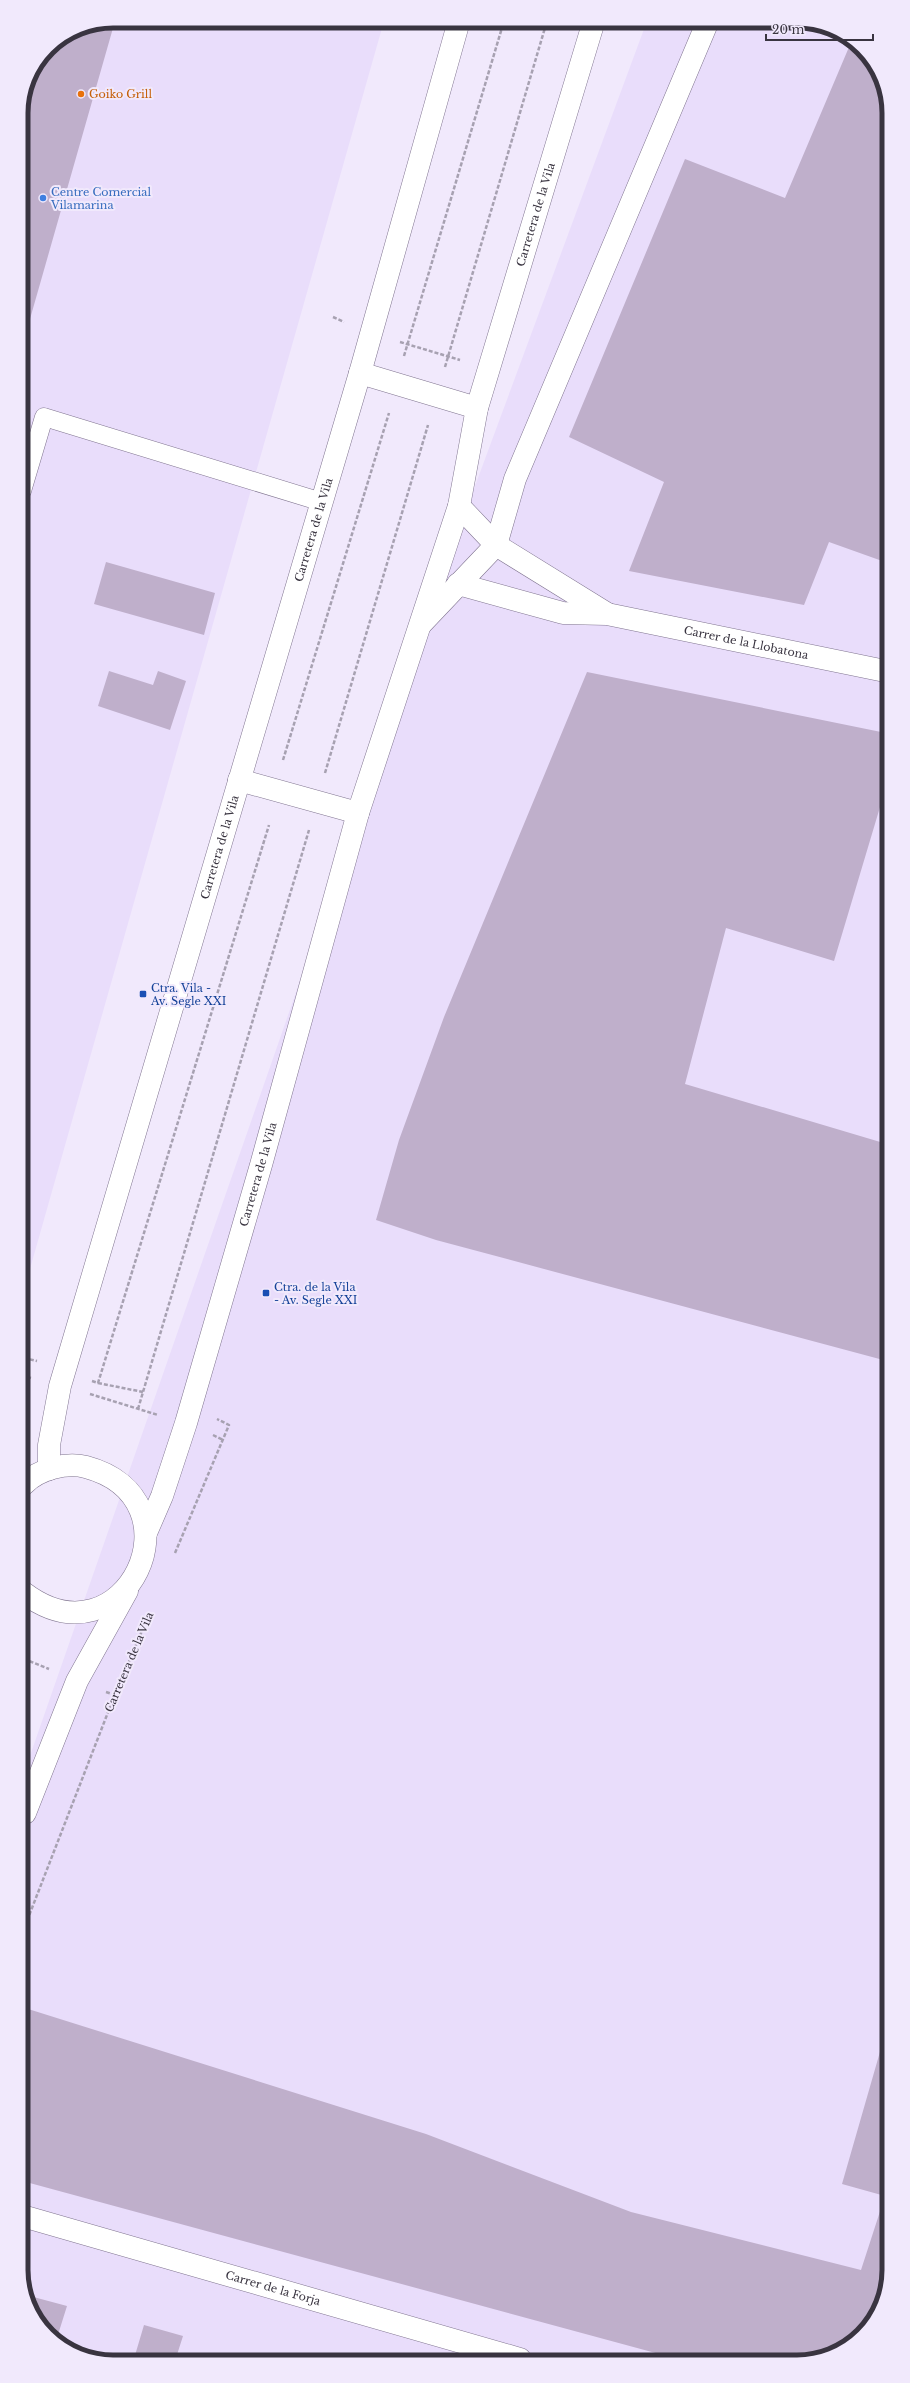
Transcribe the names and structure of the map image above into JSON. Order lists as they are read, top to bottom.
{
  "streets": {
    "street": ["Carretera de la Vila", "Carrer de la Llobatona", "Carrer de la Forja"]
  },
  "crossings": [
    ["Carretera de la Vila", "Carrer de la Llobatona"]
  ],
  "places": {
    "other": ["Goiko Grill", "Centre Comercial Vilamarina"],
    "transit": ["Ctra. Vila - Av. Segle XXI", "Ctra. de la Vila - Av. Segle XXI"]
  },
  "scale_bar": "20 m"
}
